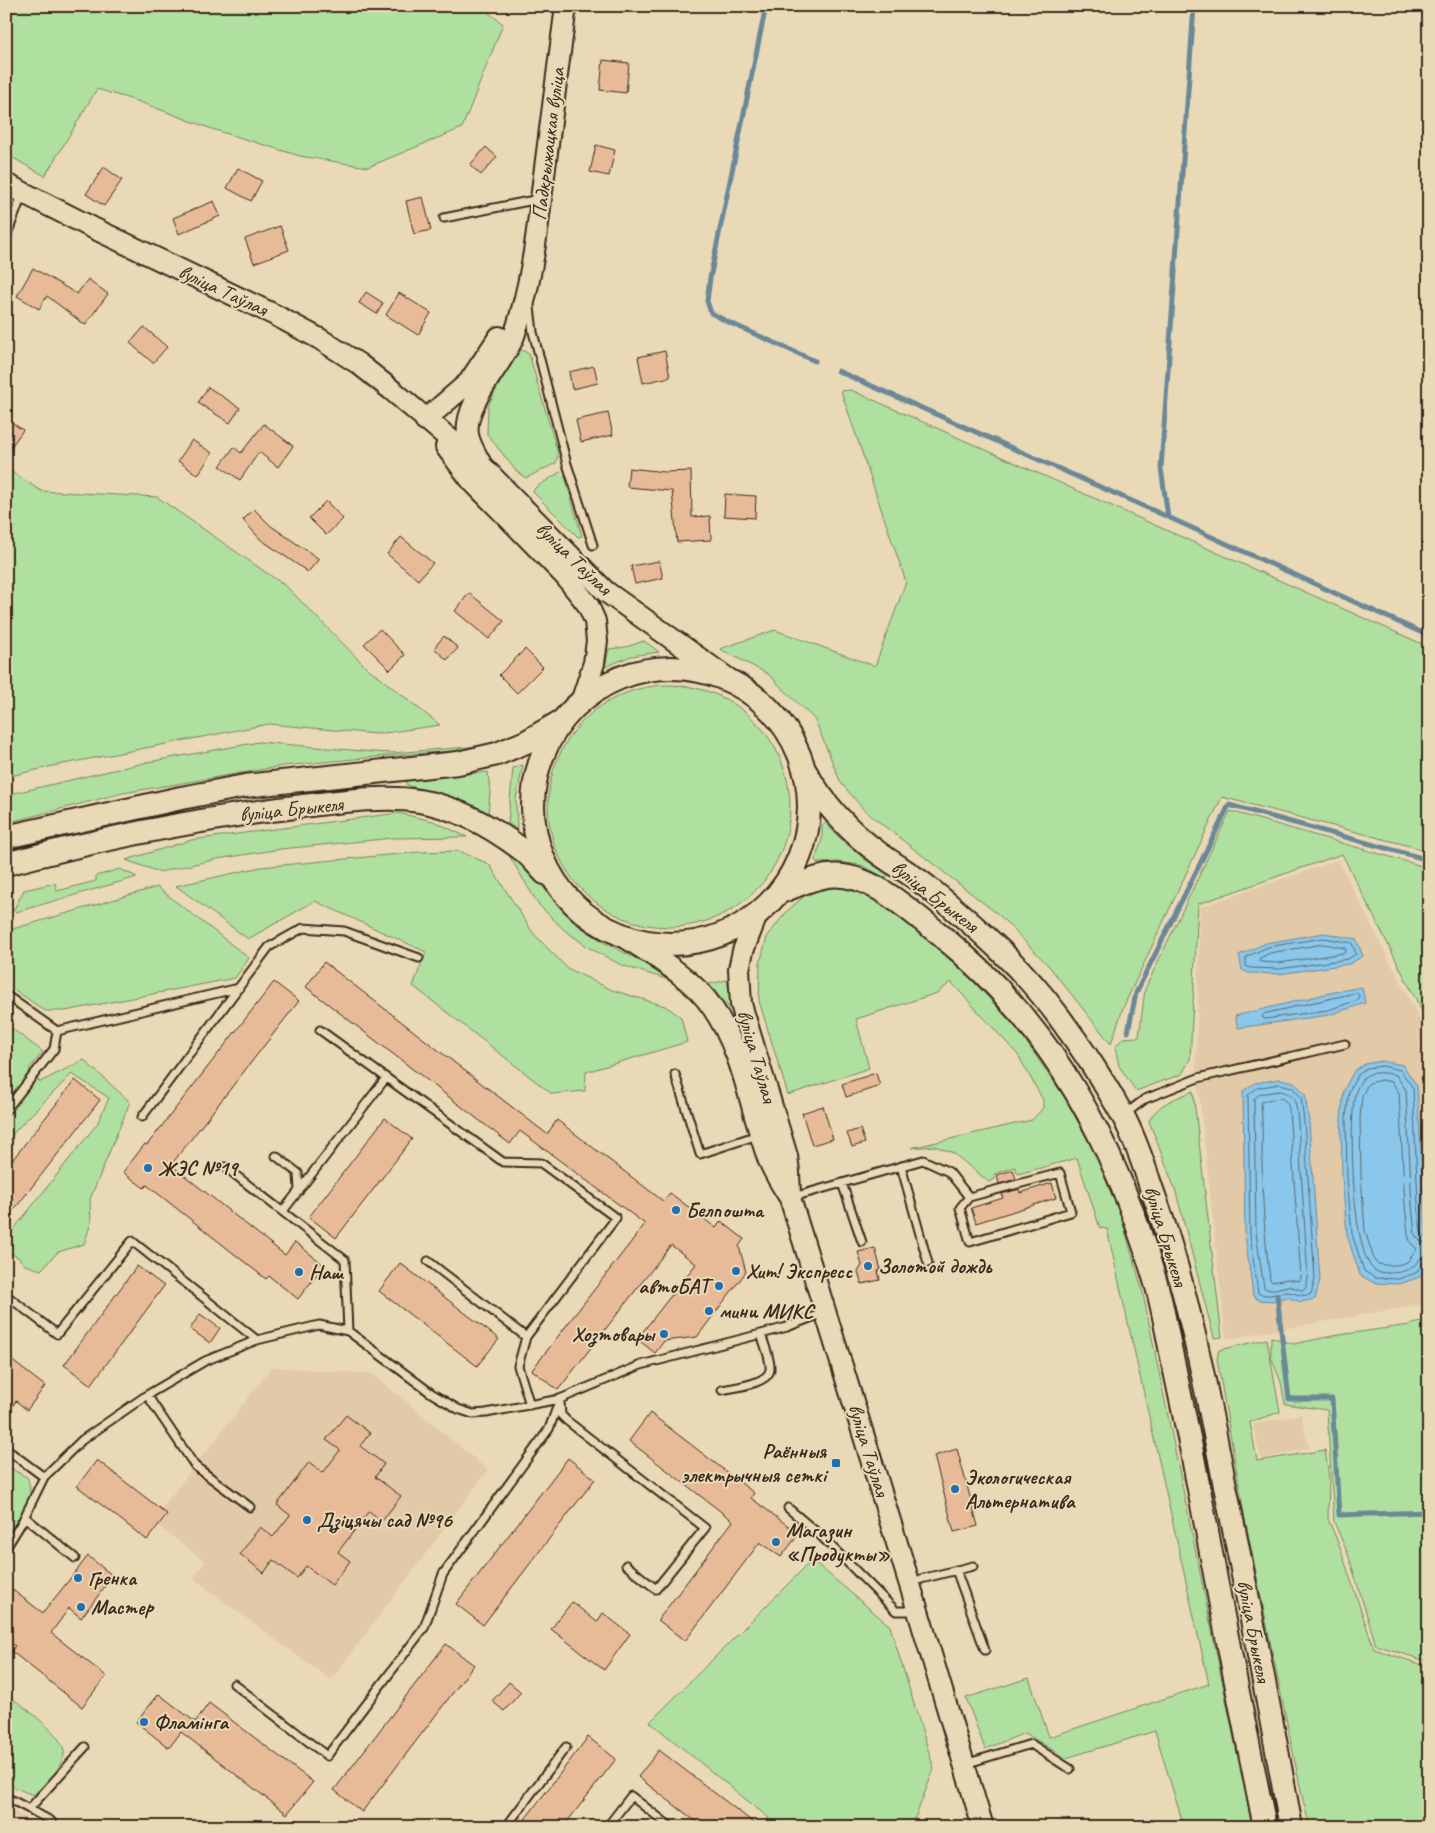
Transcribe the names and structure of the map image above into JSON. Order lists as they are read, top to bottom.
{
  "streets": {
    "main road": ["Падкрыжацкая вуліца", "вуліца Таўлая", "вуліца Брыкеля"]
  },
  "places": {
    "other": [
      "ЖЭС №19",
      "Белпошта",
      "Золотой дождь",
      "Хит! Экспресс",
      "Наш",
      "автоБАТ",
      "мини МИКС",
      "Хозтовары",
      "Экологическая Альтернатива",
      "Дзіцячы сад №96",
      "Магазин «Продукты»",
      "Гренка",
      "Мастер",
      "Фламінга"
    ],
    "transit": ["Раённыя электрычныя сеткі"]
  }
}
